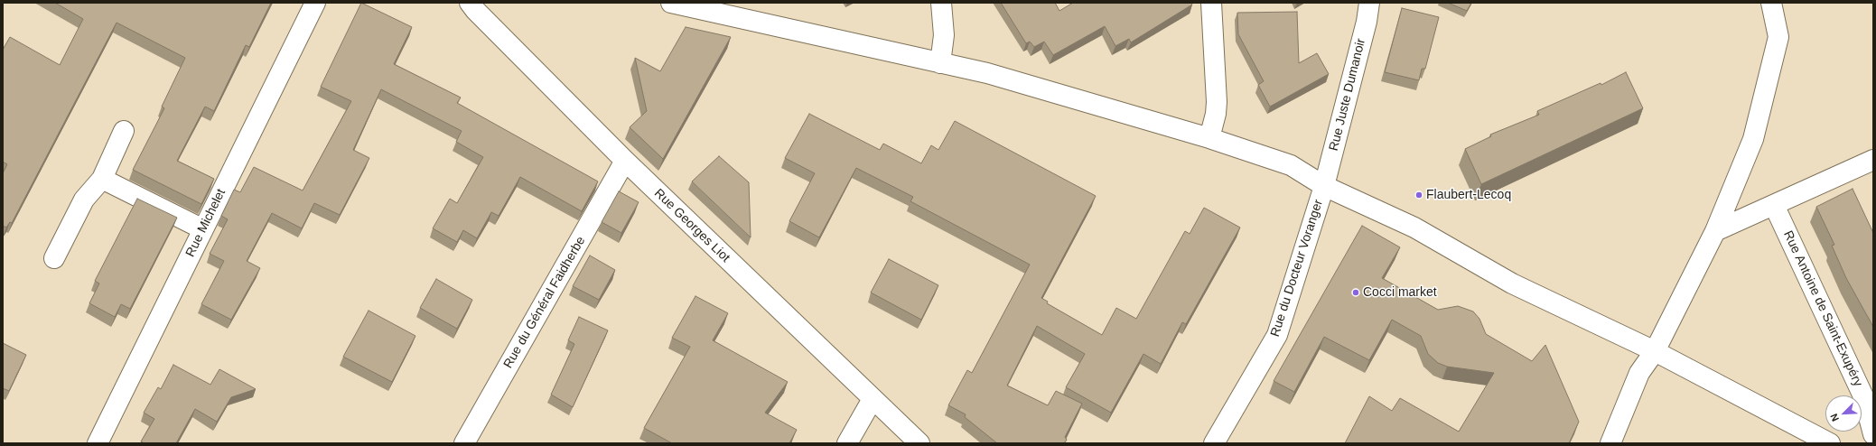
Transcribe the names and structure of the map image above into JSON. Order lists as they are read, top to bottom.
{
  "streets": {
    "street": [
      "Rue Juste Dumanoir",
      "Rue Michelet",
      "Rue Georges Liot",
      "Rue du Docteur Voranger",
      "Rue du Général Faidherbe",
      "Rue Antoine de Saint-Exupéry"
    ]
  },
  "crossings": [
    ["Rue Juste Dumanoir", "Rue du Docteur Voranger"],
    ["Rue Georges Liot", "Rue du Général Faidherbe"]
  ],
  "places": ["Flaubert-Lecoq", "Cocci market"],
  "north": "bottom left"
}
